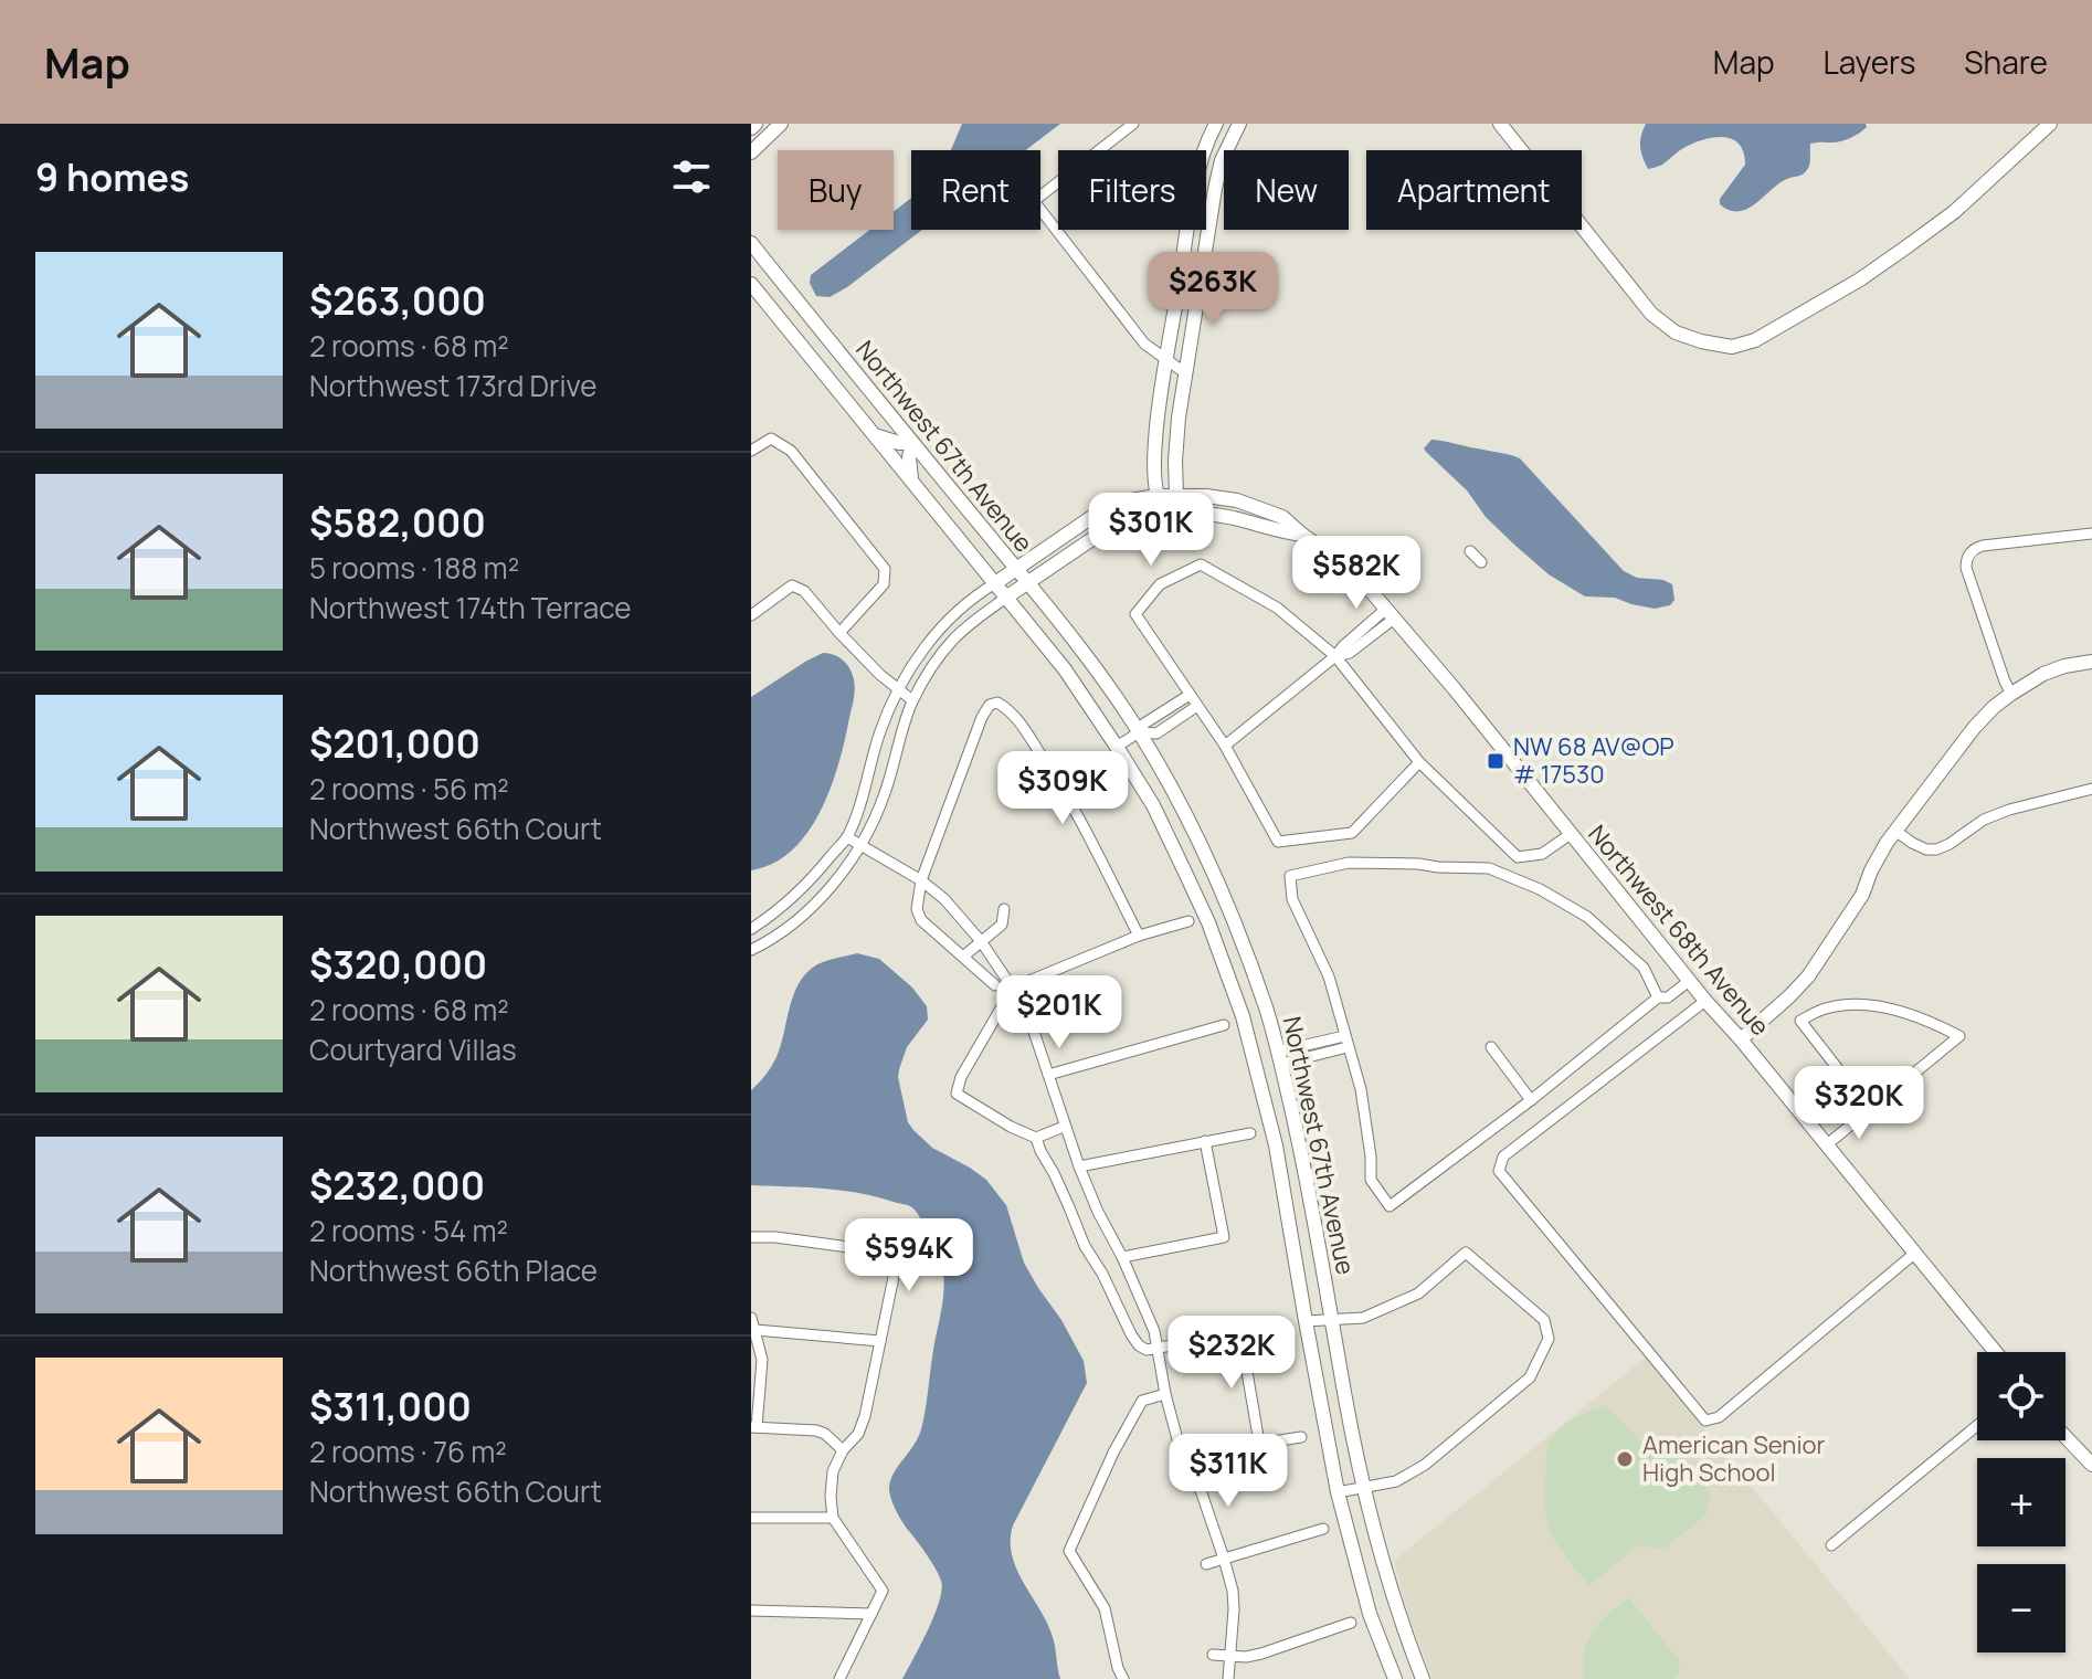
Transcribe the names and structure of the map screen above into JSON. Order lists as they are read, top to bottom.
{
  "streets": {
    "street": ["Northwest 67th Avenue", "Northwest 68th Avenue"]
  },
  "crossings": [
    ["Northwest 67th Avenue", "Northwest 68th Avenue"]
  ],
  "places": {
    "transit": ["NW 68 AV@OP # 17530"],
    "other": ["American Senior High School"]
  },
  "page": {
    "header": "Map",
    "nav": ["Map", "Layers", "Share"],
    "heading": "9 homes",
    "chip": [
      "Buy",
      "Rent",
      "Filters",
      "New",
      "Apartment"
    ],
    "list": [
      {
        "name": "$263,000",
        "note": "2 rooms · 68 m² · Northwest 173rd Drive"
      },
      {
        "name": "$582,000",
        "note": "5 rooms · 188 m² · Northwest 174th Terrace"
      },
      {
        "name": "$201,000",
        "note": "2 rooms · 56 m² · Northwest 66th Court"
      },
      {
        "name": "$320,000",
        "note": "2 rooms · 68 m² · Courtyard Villas"
      },
      {
        "name": "$232,000",
        "note": "2 rooms · 54 m² · Northwest 66th Place"
      },
      {
        "name": "$311,000",
        "note": "2 rooms · 76 m² · Northwest 66th Court"
      }
    ],
    "price": [
      "$263K",
      "$301K",
      "$582K",
      "$309K",
      "$201K",
      "$320K",
      "$594K",
      "$232K",
      "$311K"
    ],
    "map_buttons": ["+", "−"]
  }
}
